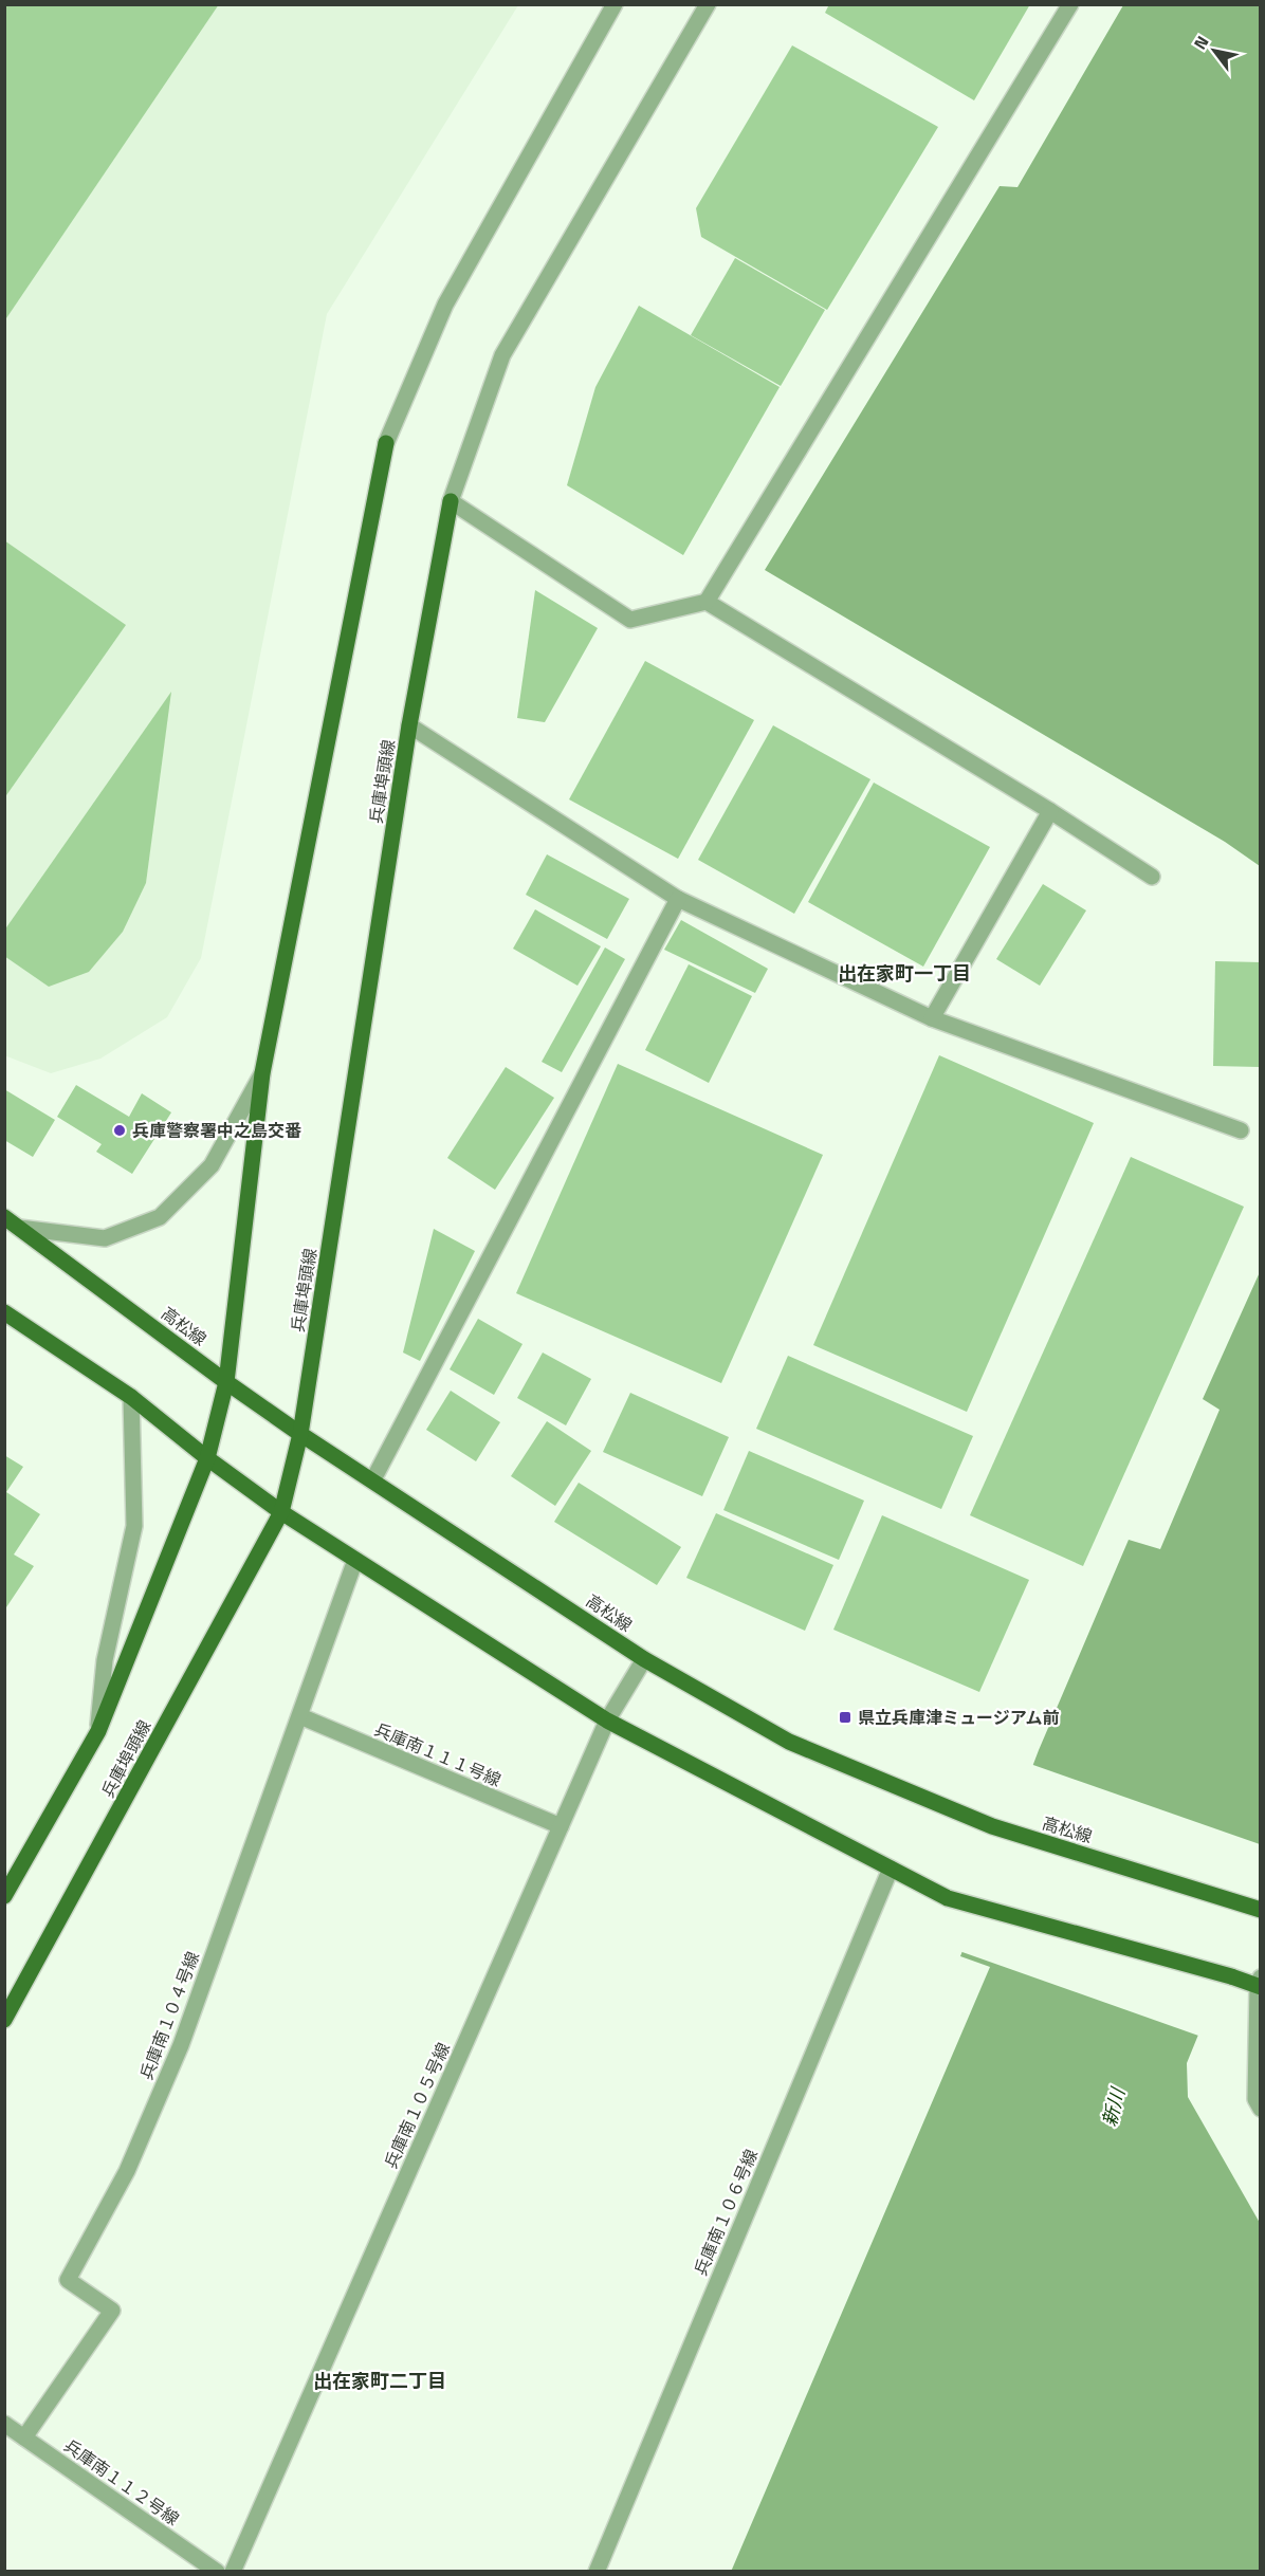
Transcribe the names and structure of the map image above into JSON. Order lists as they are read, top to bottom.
{
  "streets": {
    "main road": ["兵庫埠頭線", "高松線"],
    "street": [
      "兵庫南１１１号線",
      "兵庫南１０４号線",
      "兵庫南１０５号線",
      "兵庫南１０６号線",
      "兵庫南１１２号線"
    ]
  },
  "crossings": [
    ["兵庫埠頭線", "高松線"],
    ["高松線", "兵庫南１０５号線"],
    ["兵庫南１１１号線", "兵庫南１０４号線"],
    ["兵庫南１１１号線", "兵庫南１０５号線"],
    ["兵庫南１０４号線", "兵庫南１１２号線"]
  ],
  "districts": ["出在家町一丁目", "出在家町二丁目"],
  "water": ["新川"],
  "places": {
    "other": ["兵庫警察署中之島交番"],
    "transit": ["県立兵庫津ミュージアム前"]
  },
  "north": "top left"
}
